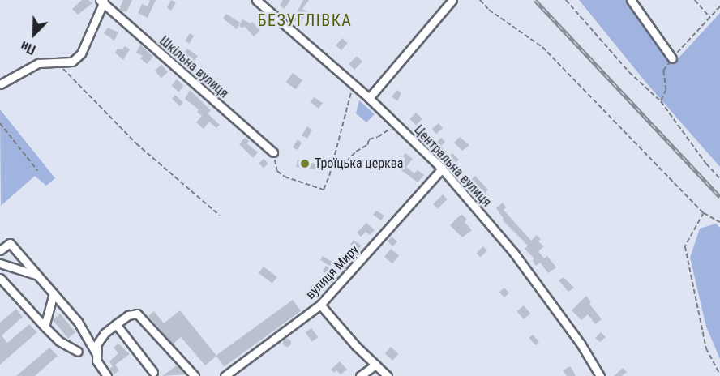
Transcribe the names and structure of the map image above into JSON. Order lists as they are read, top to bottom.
{
  "streets": {
    "street": ["Шкільна вулиця", "Центральна вулиця", "вулиця Миру"]
  },
  "crossings": [
    ["Центральна вулиця", "вулиця Миру"]
  ],
  "districts": ["БЕЗУГЛІВКА"],
  "places": ["Троїцька церква"],
  "north": "bottom left"
}
